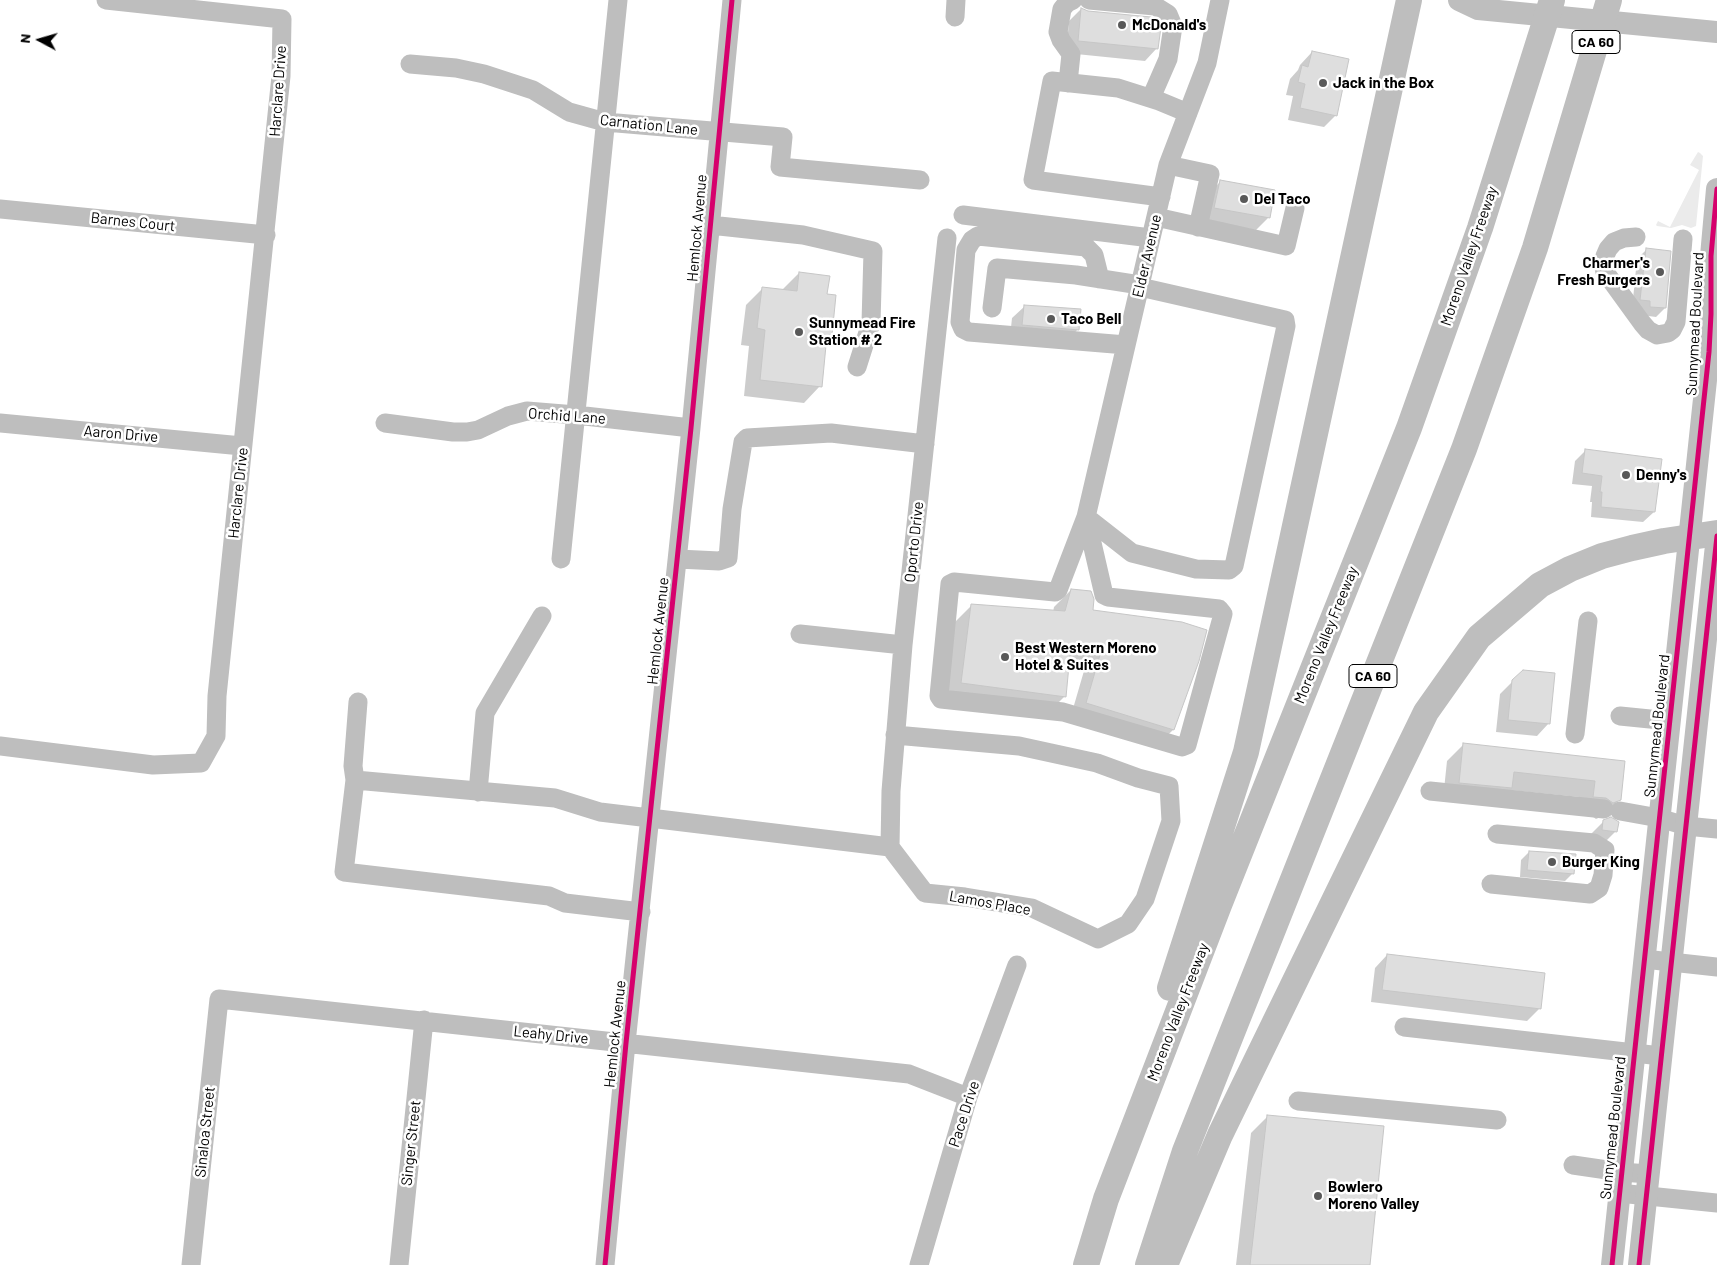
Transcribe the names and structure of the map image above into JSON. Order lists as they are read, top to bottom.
{
  "streets": {
    "highway": ["CA 60", "Moreno Valley Freeway"],
    "main road": ["Sunnymead Boulevard"],
    "street": [
      "Harclare Drive",
      "Carnation Lane",
      "Barnes Court",
      "Hemlock Avenue",
      "Elder Avenue",
      "Orchid Lane",
      "Aaron Drive",
      "Oporto Drive",
      "Lamos Place",
      "Leahy Drive",
      "Pace Drive",
      "Sinaloa Street",
      "Singer Street"
    ]
  },
  "crossings": [
    ["Harclare Drive", "Barnes Court"],
    ["Harclare Drive", "Aaron Drive"],
    ["Carnation Lane", "Hemlock Avenue"],
    ["Hemlock Avenue", "Orchid Lane"],
    ["Hemlock Avenue", "Leahy Drive"],
    ["Oporto Drive", "Lamos Place"],
    ["Leahy Drive", "Pace Drive"],
    ["Leahy Drive", "Sinaloa Street"],
    ["Leahy Drive", "Singer Street"]
  ],
  "places": [
    "McDonald's",
    "Jack in the Box",
    "Del Taco",
    "Charmer's Fresh Burgers",
    "Taco Bell",
    "Sunnymead Fire Station # 2",
    "Denny's",
    "Best Western Moreno Hotel & Suites",
    "Burger King",
    "Bowlero Moreno Valley"
  ],
  "north": "left"
}
